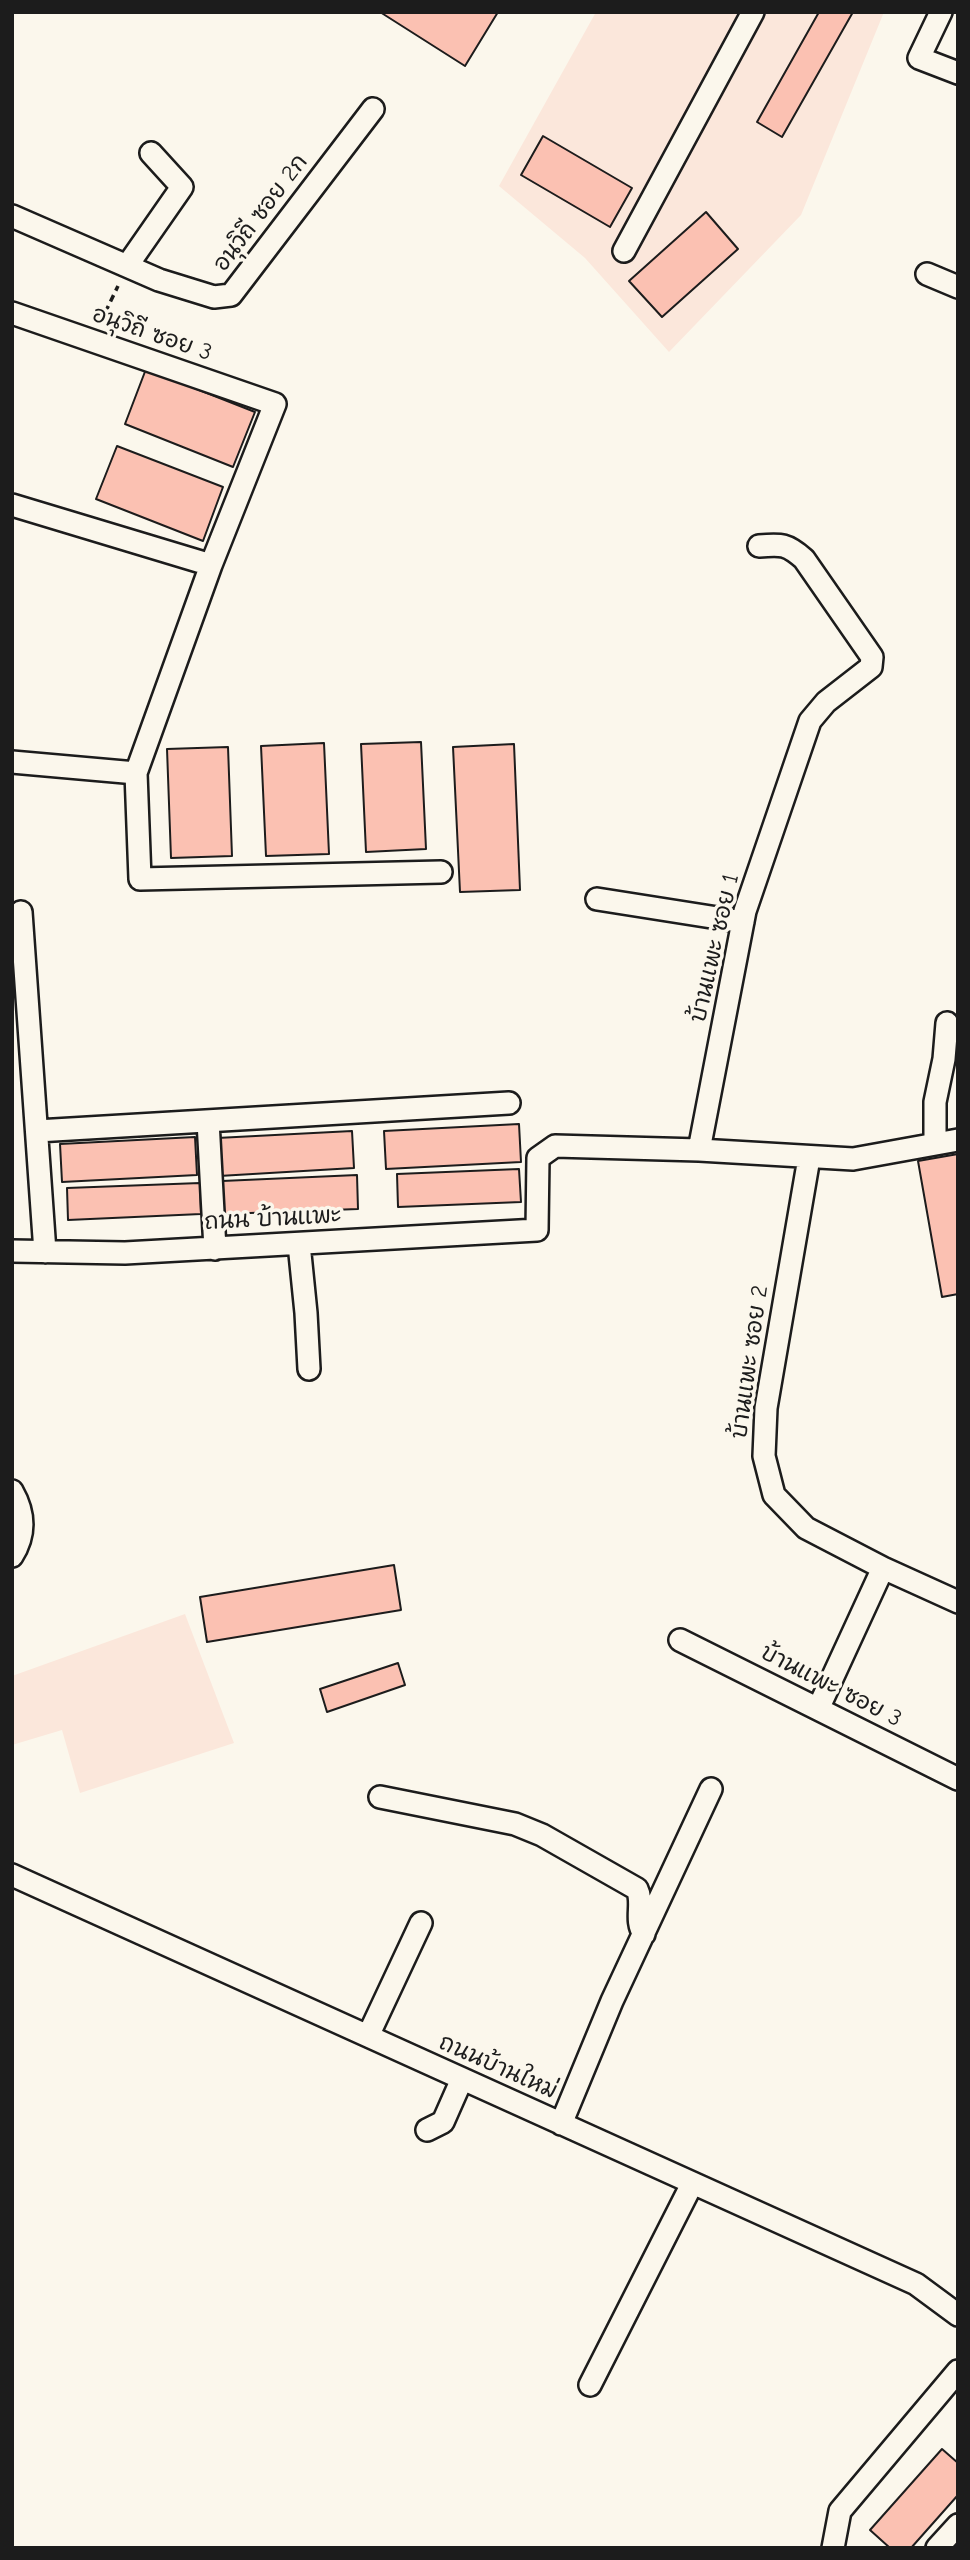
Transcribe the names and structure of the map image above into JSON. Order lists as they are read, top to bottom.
{
  "streets": {
    "street": [
      "อนุวิถี ซอย 2ก",
      "อนุวิถี ซอย 3",
      "บ้านแพะ ซอย 1",
      "ถนน บ้านแพะ",
      "บ้านแพะ ซอย 2",
      "บ้านแพะ ซอย 3",
      "ถนนบ้านใหม่"
    ]
  },
  "crossings": [
    ["บ้านแพะ ซอย 1", "ถนน บ้านแพะ"]
  ]
}
